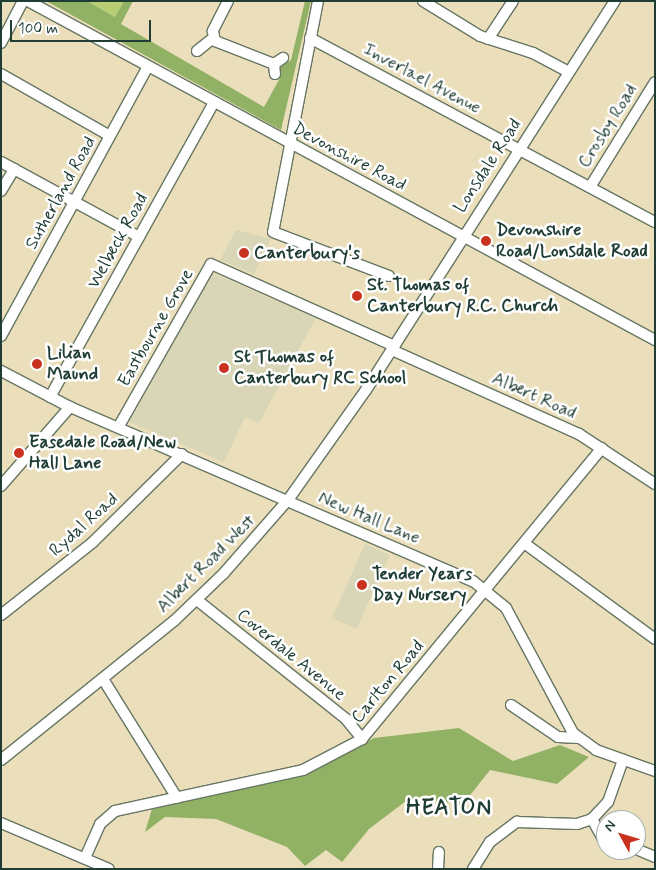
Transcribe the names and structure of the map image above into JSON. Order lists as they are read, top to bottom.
{
  "streets": {
    "street": [
      "Inverlael Avenue",
      "Crosby Road",
      "Devonshire Road",
      "Lonsdale Road",
      "Sutherland Road",
      "Welbeck Road",
      "Eastbourne Grove",
      "Albert Road",
      "New Hall Lane",
      "Rydal Road",
      "Albert Road West",
      "Coverdale Avenue",
      "Carlton Road"
    ]
  },
  "crossings": [
    ["Inverlael Avenue", "Crosby Road"],
    ["Inverlael Avenue", "Lonsdale Road"],
    ["Devonshire Road", "Lonsdale Road"],
    ["Devonshire Road", "Sutherland Road"],
    ["Devonshire Road", "Welbeck Road"],
    ["Lonsdale Road", "Eastbourne Grove"],
    ["Lonsdale Road", "Albert Road"],
    ["Lonsdale Road", "Albert Road West"],
    ["Welbeck Road", "New Hall Lane"],
    ["Eastbourne Grove", "Albert Road"],
    ["Eastbourne Grove", "New Hall Lane"],
    ["Eastbourne Grove", "Albert Road West"],
    ["Albert Road", "Albert Road West"],
    ["Albert Road", "Carlton Road"],
    ["New Hall Lane", "Rydal Road"],
    ["New Hall Lane", "Albert Road West"],
    ["New Hall Lane", "Carlton Road"],
    ["Albert Road West", "Coverdale Avenue"],
    ["Coverdale Avenue", "Carlton Road"]
  ],
  "districts": ["HEATON"],
  "places": [
    "Devonshire Road/Lonsdale Road",
    "Canterbury's",
    "St. Thomas of Canterbury R.C. Church",
    "Lilian Maund",
    "St Thomas of Canterbury RC School",
    "Easedale Road/New Hall Lane",
    "Tender Years Day Nursery"
  ],
  "scale_bar": "100 m",
  "north": "top left"
}
